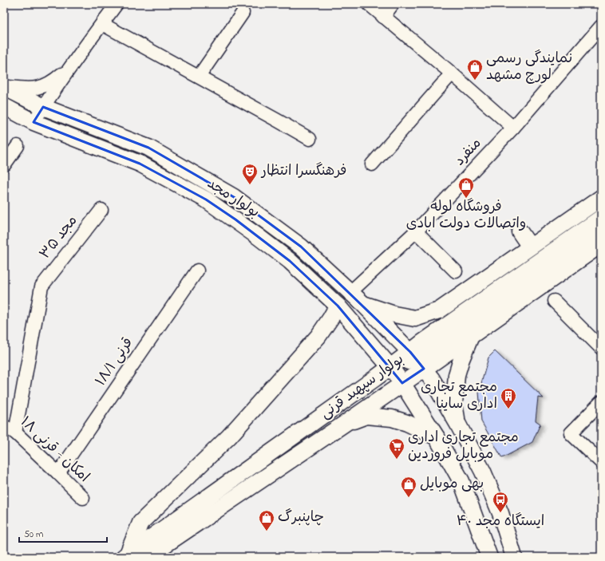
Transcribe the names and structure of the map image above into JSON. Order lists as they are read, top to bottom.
{
  "streets": {
    "main road": ["بولوار مجد", "بولوار سپهبد قرنی"],
    "street": [
      "منفرد",
      "مجد ۳۵",
      "قرنی ۱۸/۱",
      "امکان - قرنی ۱۸"
    ]
  },
  "crossings": [
    ["منفرد", "بولوار مجد"],
    ["بولوار مجد", "بولوار سپهبد قرنی"],
    ["مجد ۳۵", "امکان - قرنی ۱۸"],
    ["قرنی ۱۸/۱", "امکان - قرنی ۱۸"]
  ],
  "places": {
    "shop": [
      "نمایندگی رسمی لورچ مشهد",
      "فروشگاه لوله واتصالات دولت ابادی",
      "بهی موبایل",
      "چاپنبرگ"
    ],
    "theatre": ["فرهنگسرا انتظار"],
    "building": ["مجتمع تجاری اداری ساینا"],
    "supermarket": ["مجتمع تجاری اداری موبایل فروردین"],
    "bus stop": ["ایستگاه مجد ۴۰"]
  },
  "scale_bar": "50 m"
}
